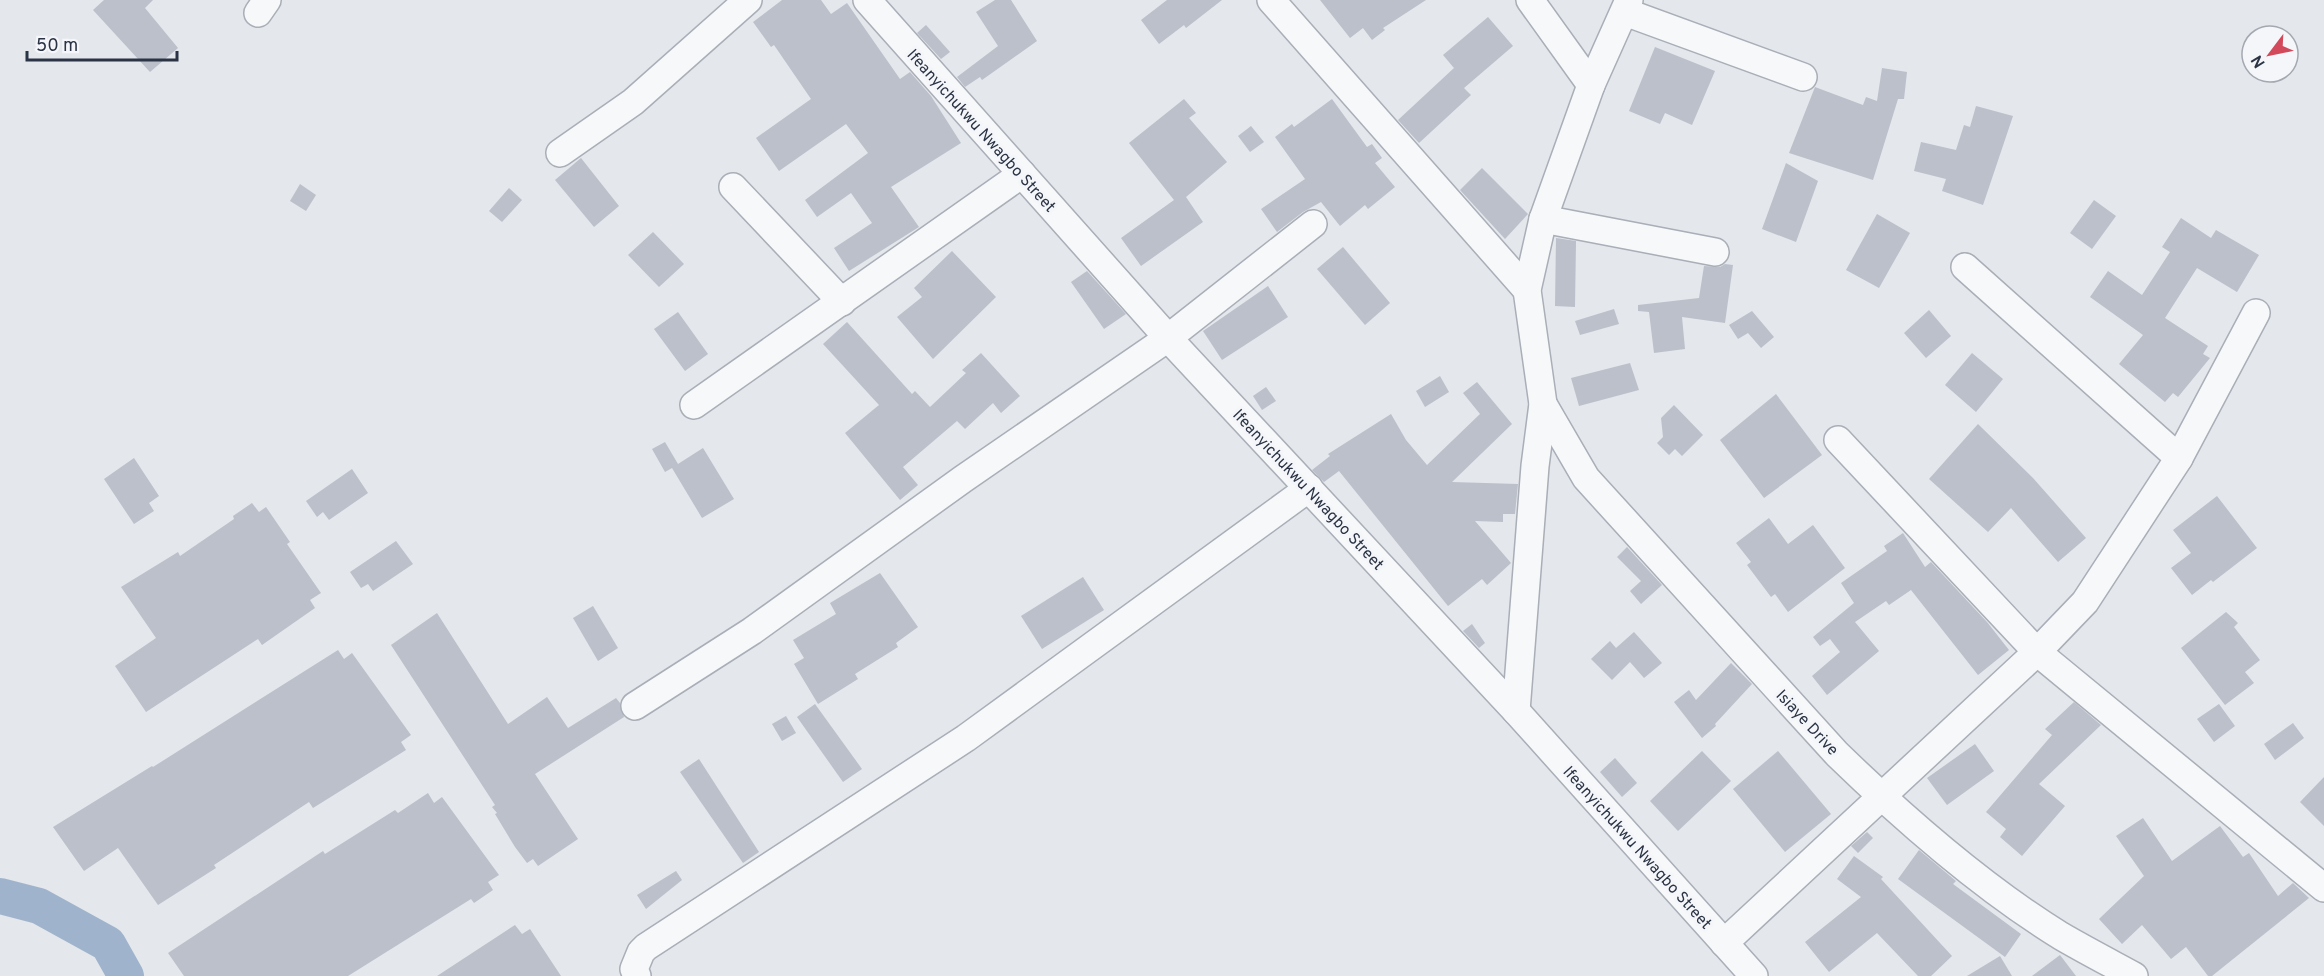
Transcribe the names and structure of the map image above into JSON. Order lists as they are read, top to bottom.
{
  "streets": {
    "street": ["Ifeanyichukwu Nwagbo Street", "Isiaye Drive"]
  },
  "scale_bar": "50 m",
  "north": "bottom left"
}
